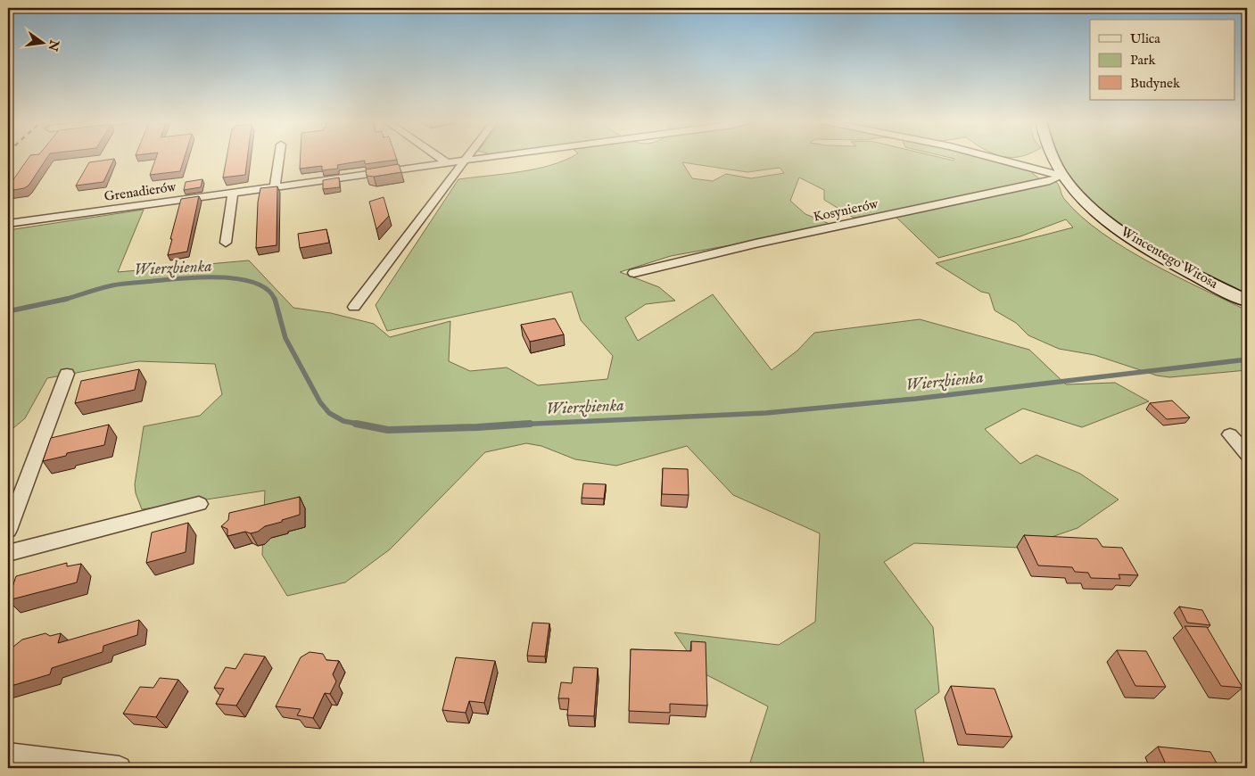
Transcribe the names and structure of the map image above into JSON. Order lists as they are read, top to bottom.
{
  "streets": {
    "street": ["Grenadierów", "Kosynierów", "Wincentego Witosa"]
  },
  "crossings": [
    ["Kosynierów", "Wincentego Witosa"]
  ],
  "water": ["Wierzbienka"],
  "legend": ["Ulica", "Park", "Budynek"],
  "north": "right"
}
